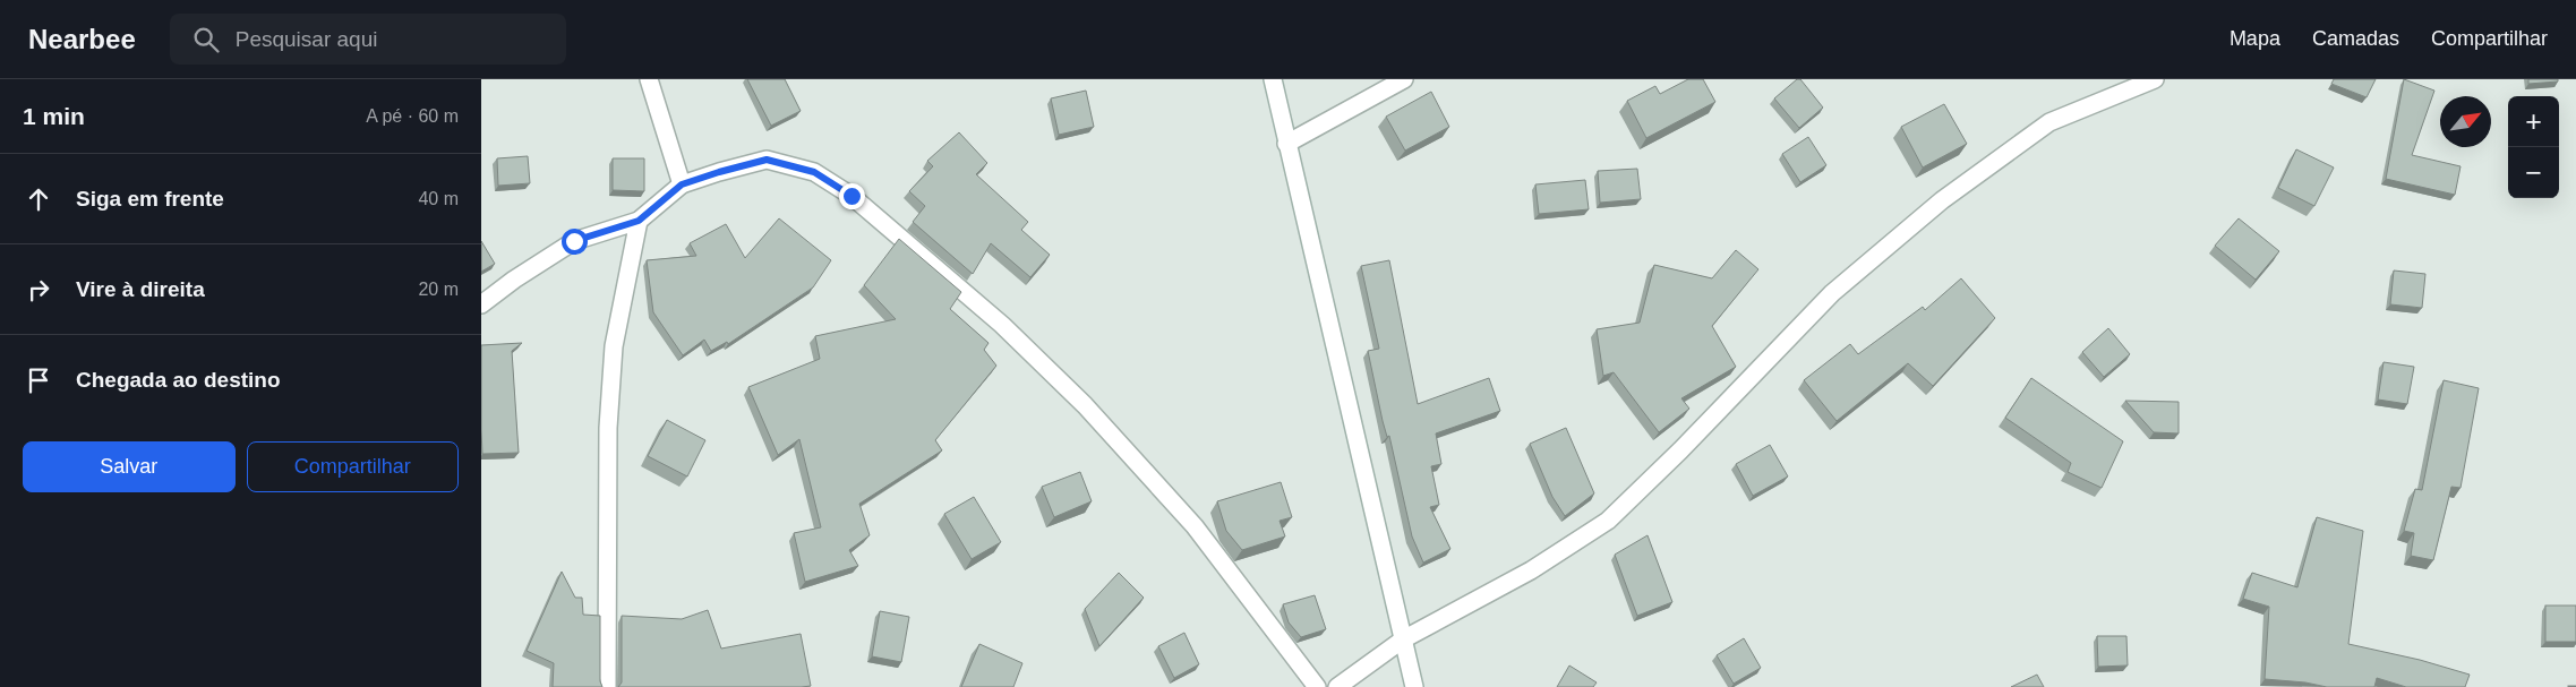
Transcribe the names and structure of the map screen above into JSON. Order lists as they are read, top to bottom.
{
  "north": "top right",
  "page": {
    "header": "Nearbee",
    "search": "Pesquisar aqui",
    "nav": ["Mapa", "Camadas", "Compartilhar"],
    "heading": ["1 min", "A pé · 60 m"],
    "map_buttons": ["+", "−"],
    "list": [
      ["Siga em frente", "40 m"],
      ["Vire à direita", "20 m"],
      "Chegada ao destino"
    ],
    "buttons": ["Salvar", "Compartilhar"]
  }
}
